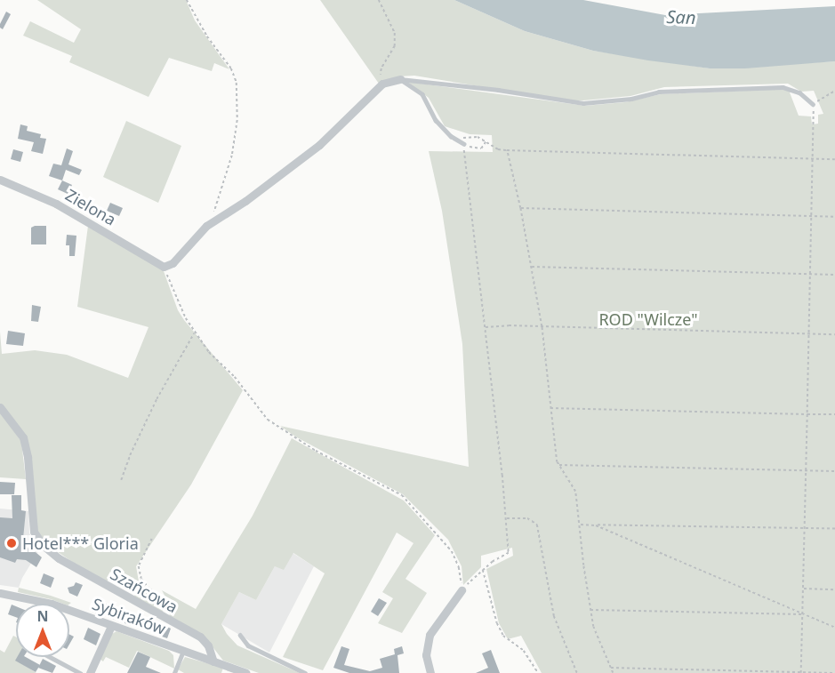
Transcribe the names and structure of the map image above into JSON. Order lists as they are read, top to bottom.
{
  "streets": {
    "street": ["Zielona", "Szańcowa", "Sybiraków"]
  },
  "crossings": [
    ["Szańcowa", "Sybiraków"]
  ],
  "water": ["San"],
  "parks": ["ROD \"Wilcze\""],
  "places": ["Hotel*** Gloria"],
  "north": "top"
}
